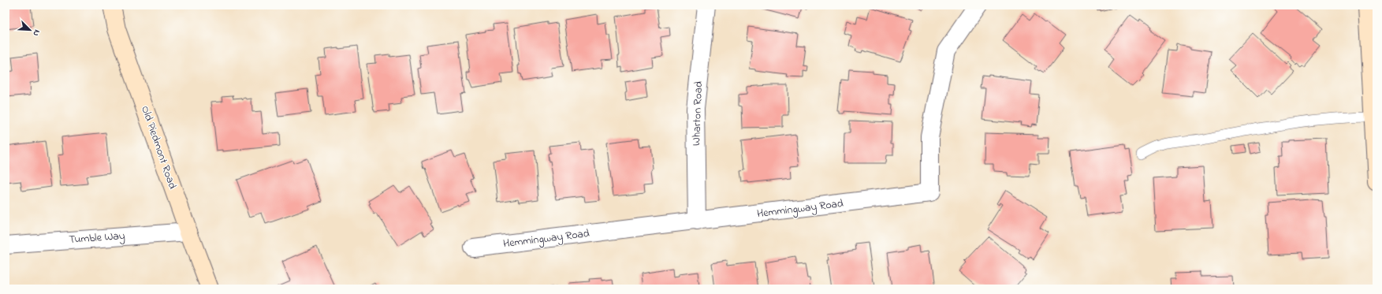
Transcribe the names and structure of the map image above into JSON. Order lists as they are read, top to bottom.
{
  "streets": {
    "street": [
      "Wharton Road",
      "Old Piedmont Road",
      "Hemmingway Road",
      "Tumble Way"
    ]
  },
  "crossings": [
    ["Wharton Road", "Hemmingway Road"],
    ["Old Piedmont Road", "Tumble Way"]
  ],
  "north": "bottom right"
}
